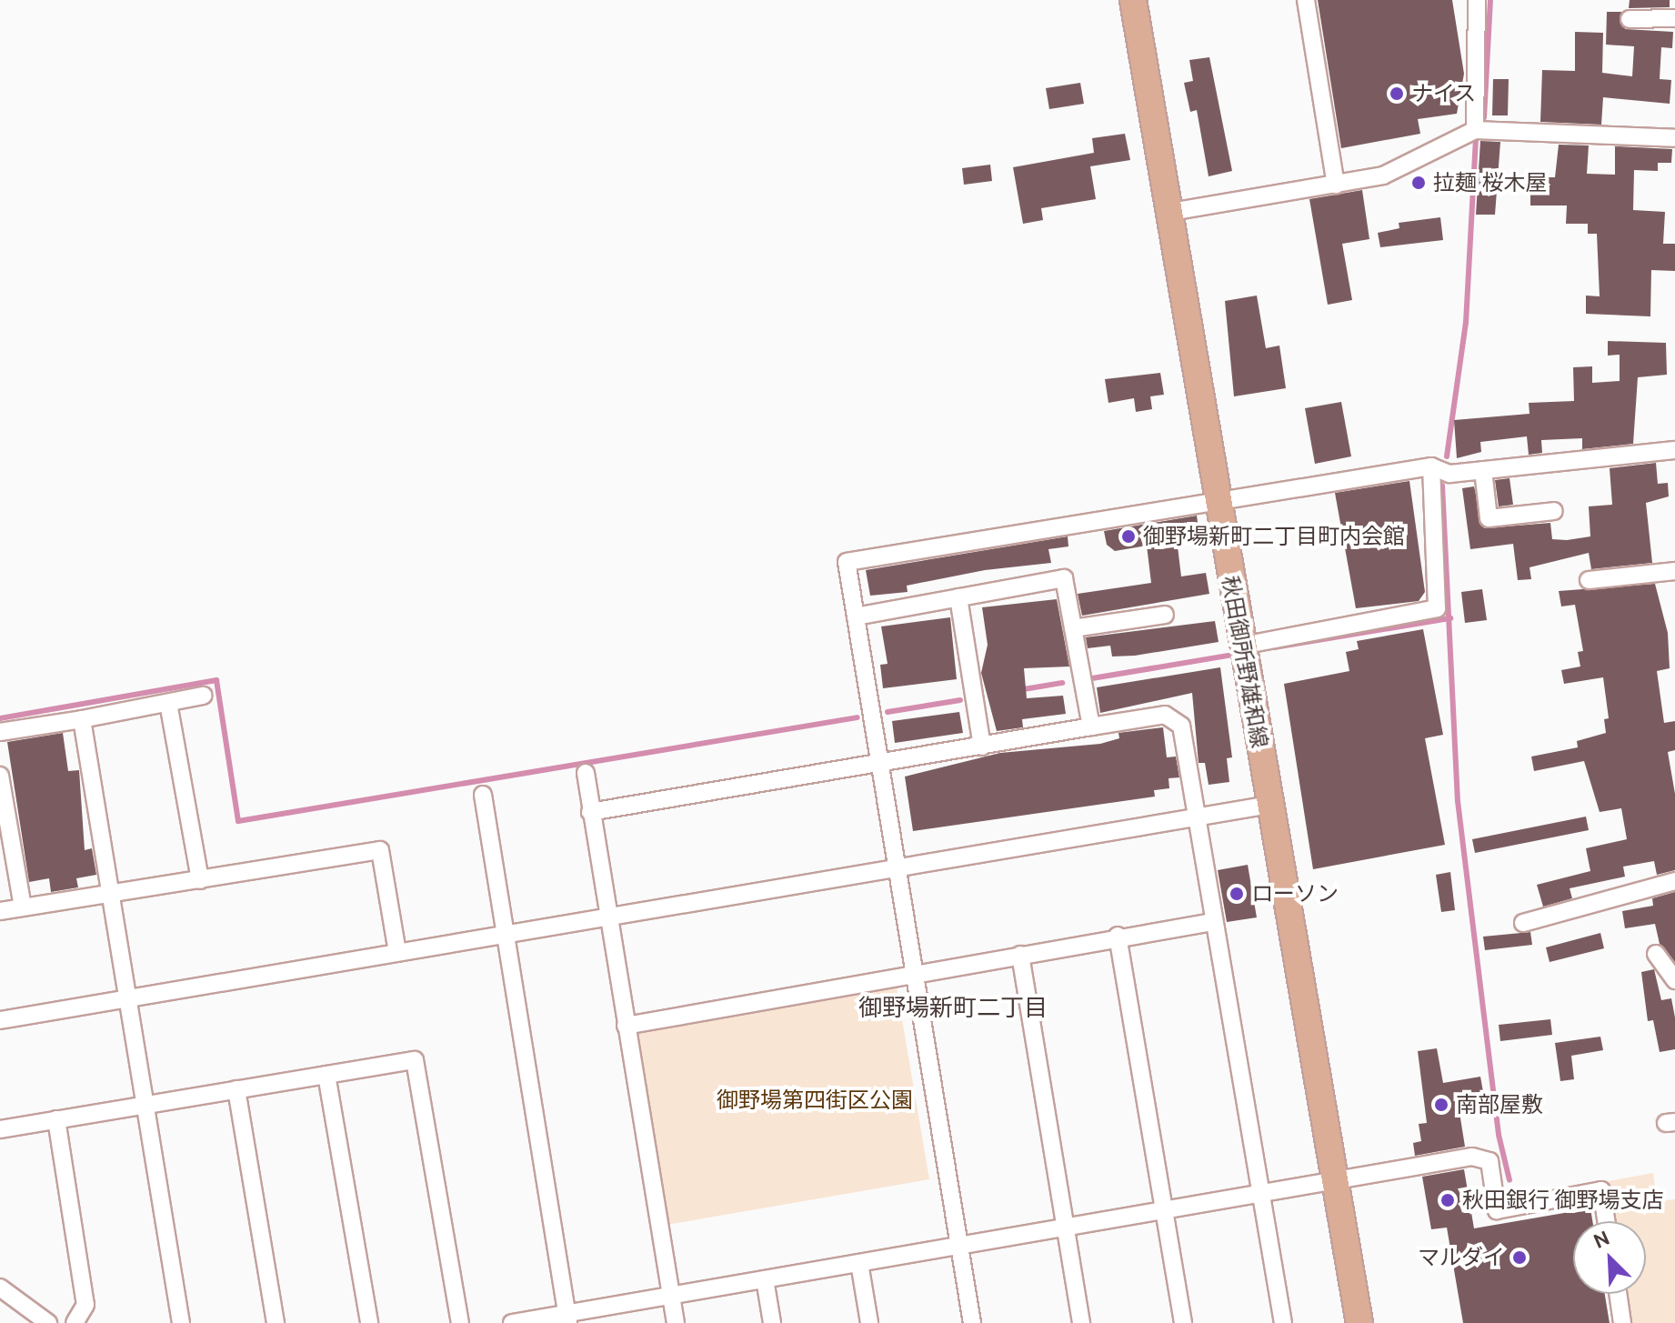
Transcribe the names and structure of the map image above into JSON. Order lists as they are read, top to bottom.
{
  "streets": {
    "main road": ["秋田御所野雄和線"]
  },
  "districts": ["御野場新町二丁目"],
  "parks": ["御野場第四街区公園"],
  "places": [
    "ナイス",
    "拉麺 桜木屋",
    "御野場新町二丁目町内会館",
    "ローソン",
    "南部屋敷",
    "秋田銀行 御野場支店",
    "マルダイ"
  ],
  "north": "top left"
}
